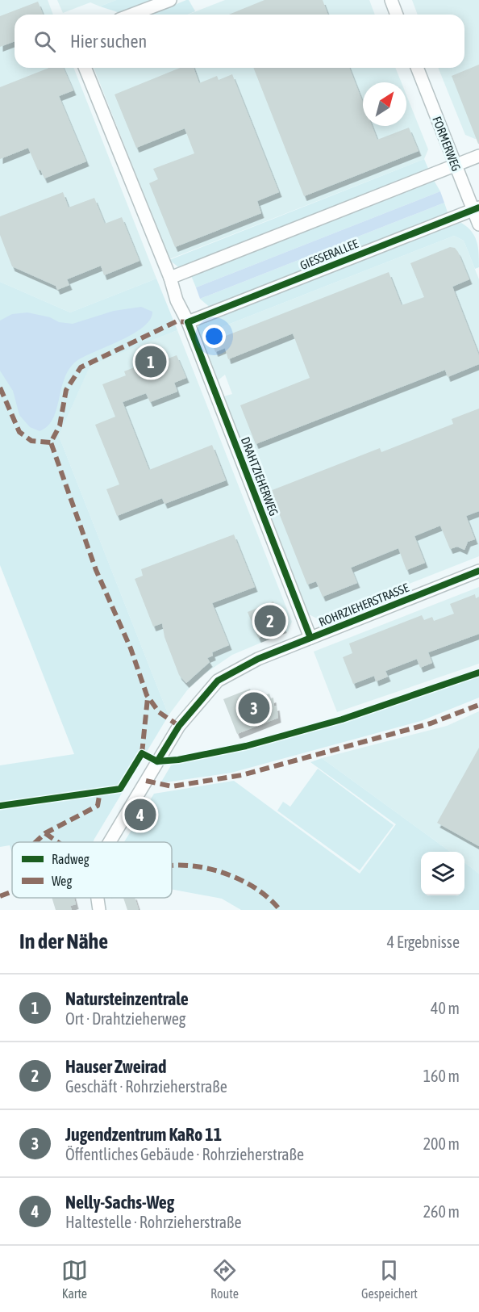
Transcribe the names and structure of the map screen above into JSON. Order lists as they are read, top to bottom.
{
  "streets": {
    "street": [
      "FORMERWEG",
      "GIESSERALLEE",
      "DRAHTZIEHERWEG",
      "ROHRZIEHERSTRASSE"
    ]
  },
  "crossings": [
    ["FORMERWEG", "GIESSERALLEE"],
    ["GIESSERALLEE", "DRAHTZIEHERWEG"],
    ["DRAHTZIEHERWEG", "ROHRZIEHERSTRASSE"]
  ],
  "legend": ["Radweg", "Weg"],
  "north": "top right",
  "page": {
    "search": "Hier suchen",
    "pins": [
      "1",
      "2",
      "3",
      "4"
    ],
    "heading": ["In der Nähe", "4 Ergebnisse"],
    "list": [
      {
        "mark": "1",
        "name": "Natursteinzentrale",
        "note": "Ort · Drahtzieherweg",
        "value": "40 m"
      },
      {
        "mark": "2",
        "name": "Hauser Zweirad",
        "note": "Geschäft · Rohrzieherstraße",
        "value": "160 m"
      },
      {
        "mark": "3",
        "name": "Jugendzentrum KaRo 11",
        "note": "Öffentliches Gebäude · Rohrzieherstraße",
        "value": "200 m"
      },
      {
        "mark": "4",
        "name": "Nelly-Sachs-Weg",
        "note": "Haltestelle · Rohrzieherstraße",
        "value": "260 m"
      }
    ],
    "nav": ["Karte", "Route", "Gespeichert"]
  }
}
